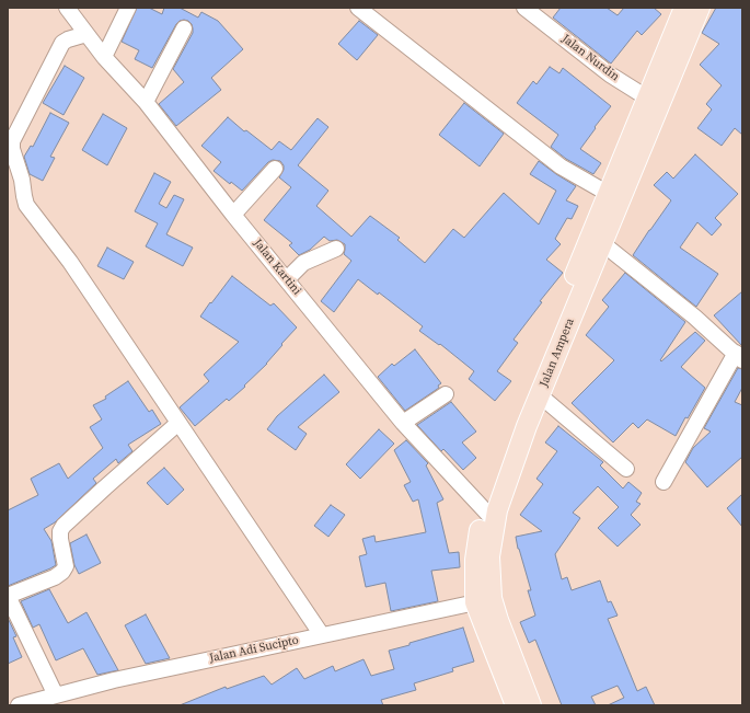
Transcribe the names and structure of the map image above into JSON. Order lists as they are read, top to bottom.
{
  "streets": {
    "main road": ["Jalan Ampera"],
    "street": ["Jalan Nurdin", "Jalan Kartini", "Jalan Adi Sucipto"]
  },
  "crossings": [
    ["Jalan Nurdin", "Jalan Ampera"],
    ["Jalan Kartini", "Jalan Ampera"],
    ["Jalan Ampera", "Jalan Adi Sucipto"]
  ]
}
